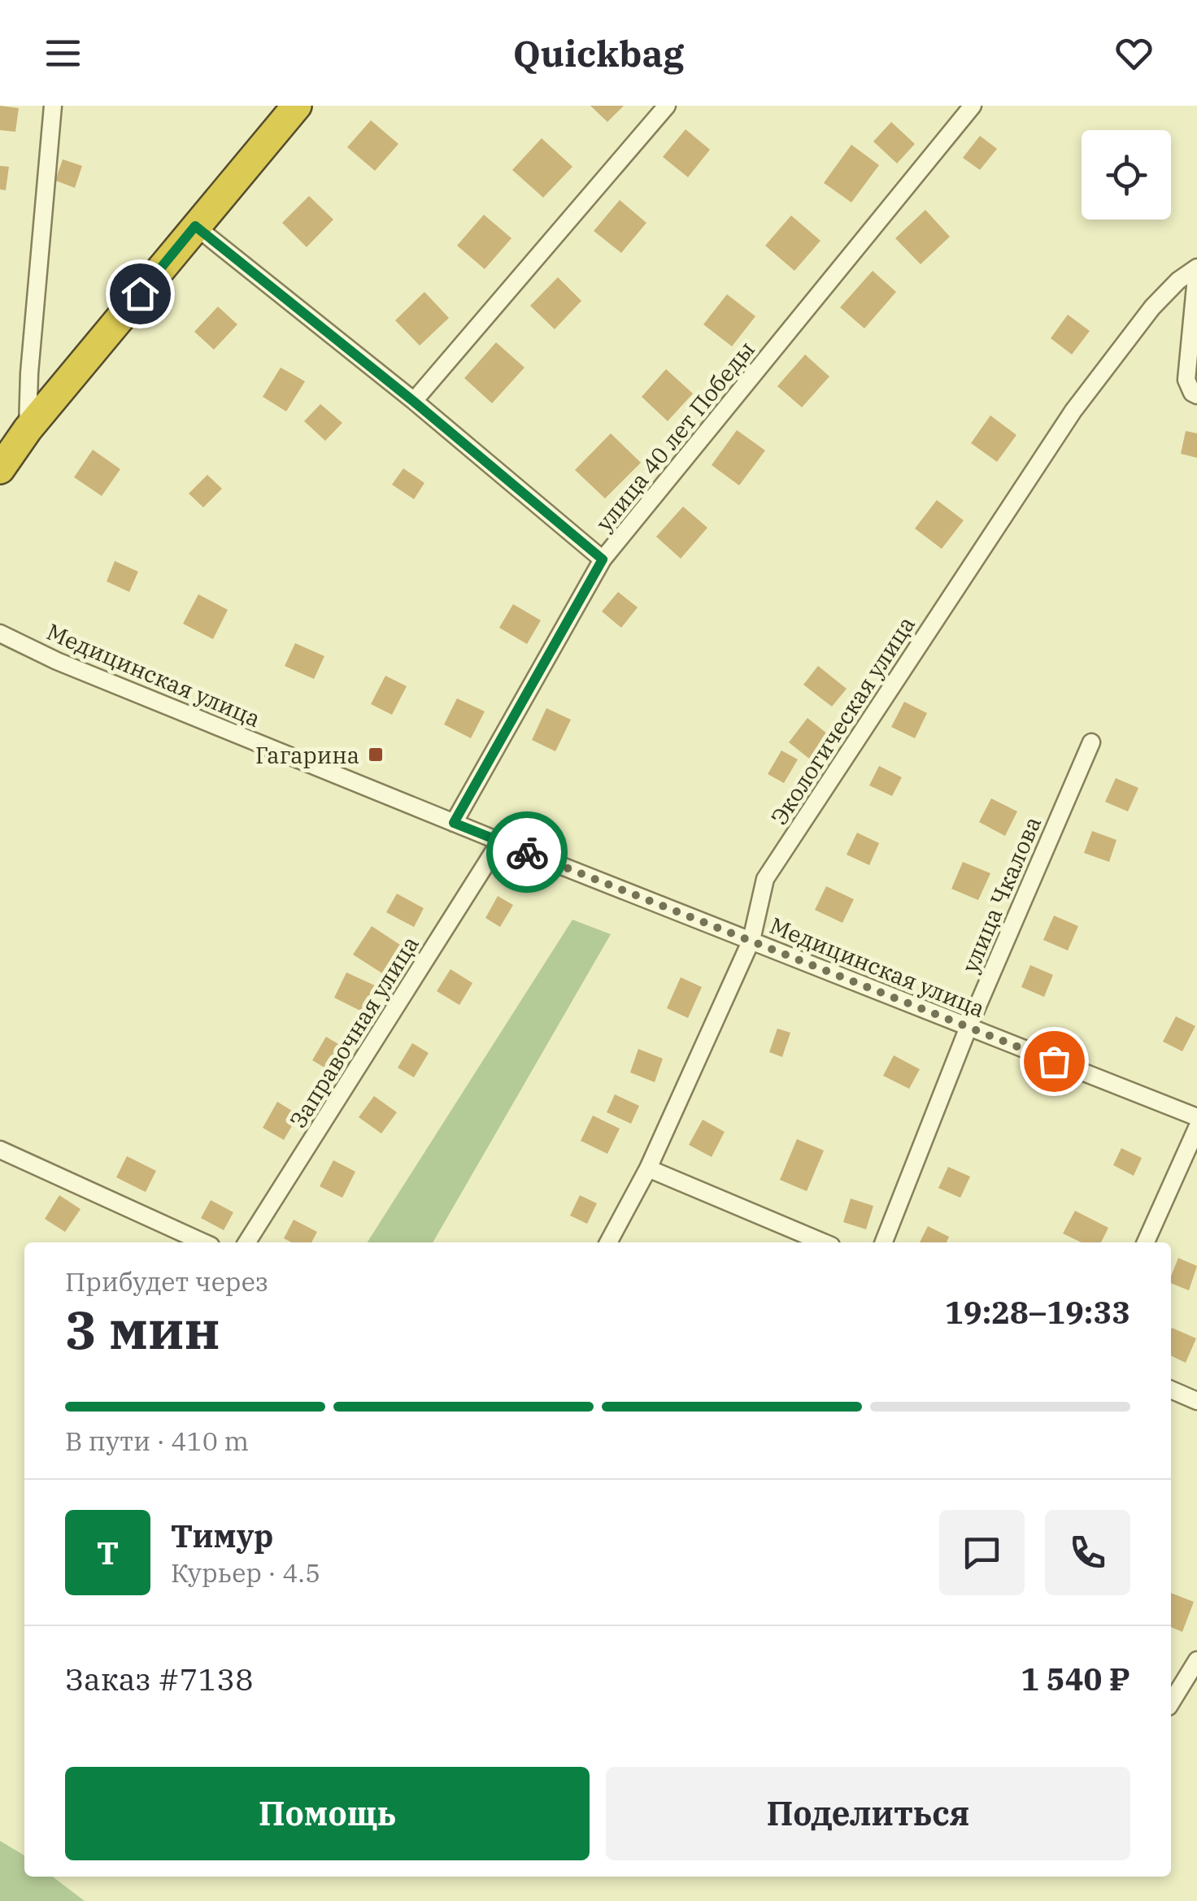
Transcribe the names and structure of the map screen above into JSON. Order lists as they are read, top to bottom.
{
  "streets": {
    "street": [
      "улица 40 лет Победы",
      "Медицинская улица",
      "Экологическая улица",
      "улица Чкалова",
      "Заправочная улица"
    ]
  },
  "crossings": [
    ["улица 40 лет Победы", "Медицинская улица"],
    ["Медицинская улица", "Экологическая улица"],
    ["Медицинская улица", "улица Чкалова"],
    ["Медицинская улица", "Заправочная улица"]
  ],
  "places": {
    "transit": ["Гагарина"]
  },
  "page": {
    "header": "Quickbag",
    "heading": ["3 мин", "Прибудет через", "19:28–19:33"],
    "panel": [
      "Тимур",
      "Курьер · 4.5",
      "Заказ #7138",
      "1 540 ₽"
    ],
    "bar": "В пути · 410 m",
    "round": "Т",
    "buttons": ["Помощь", "Поделиться"]
  }
}
